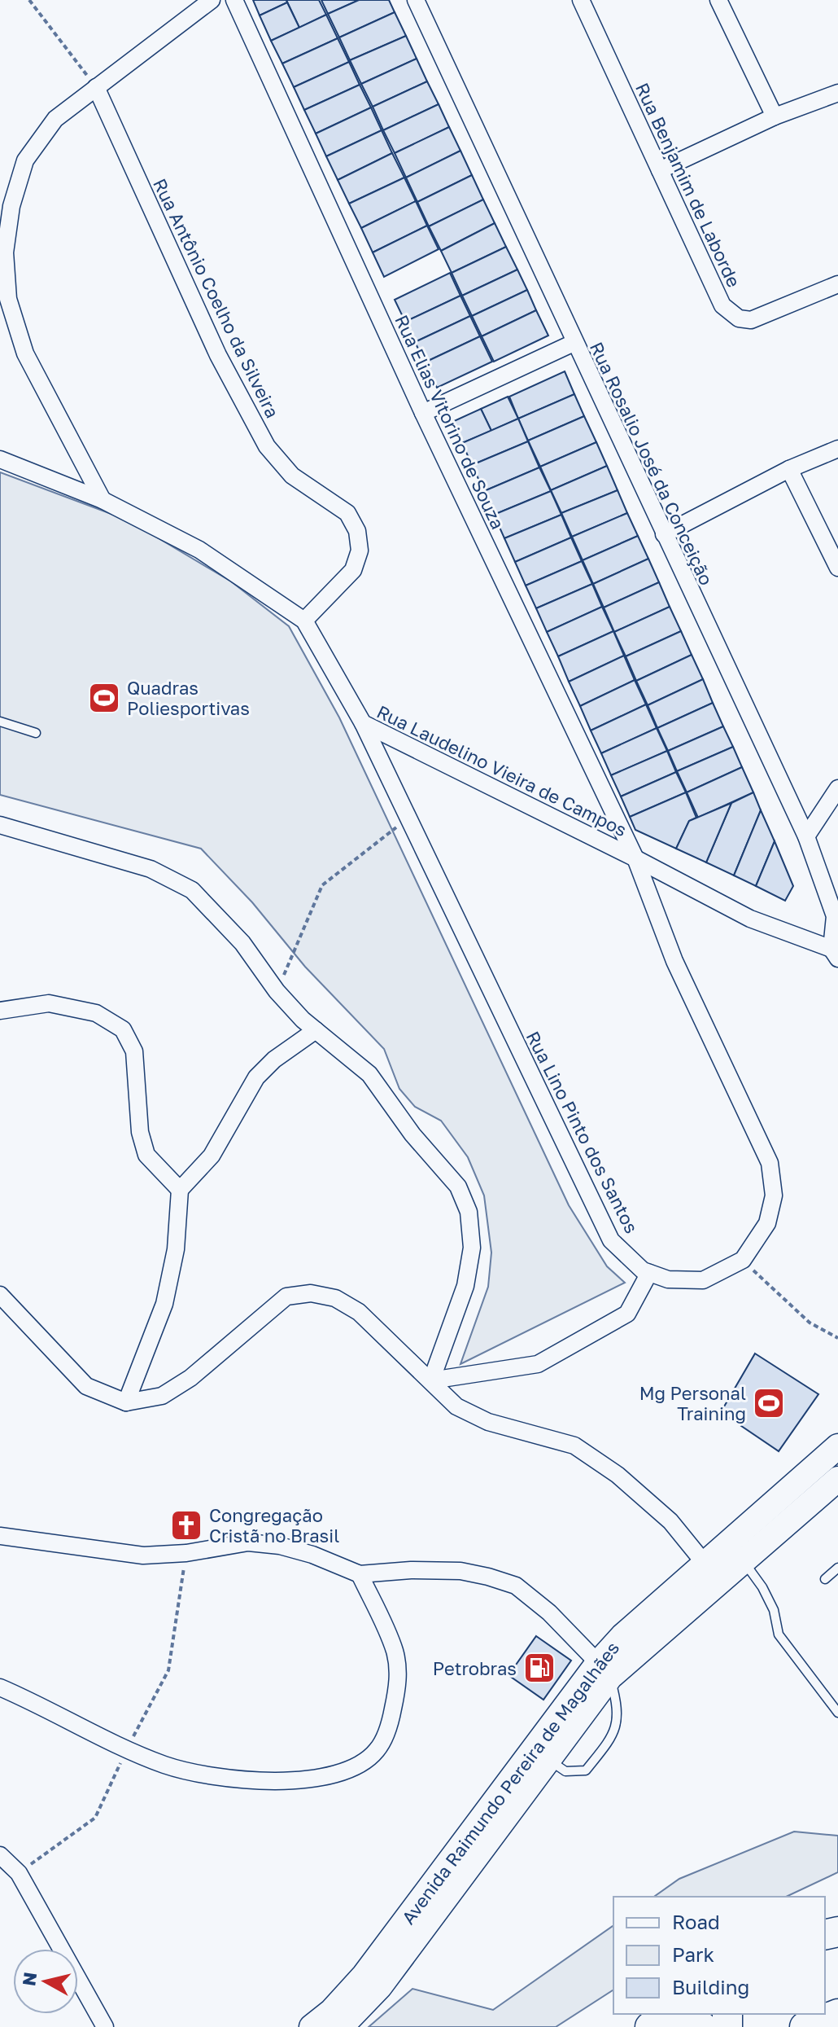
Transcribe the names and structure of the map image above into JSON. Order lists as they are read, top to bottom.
{
  "streets": {
    "main road": ["Avenida Raimundo Pereira de Magalhães"],
    "street": [
      "Rua Benjamim de Laborde",
      "Rua Antônio Coelho da Silveira",
      "Rua Elias Vitorino de Souza",
      "Rua Rosalio José da Conceição",
      "Rua Laudelino Vieira de Campos",
      "Rua Lino Pinto dos Santos"
    ]
  },
  "crossings": [
    ["Rua Antônio Coelho da Silveira", "Rua Laudelino Vieira de Campos"],
    ["Rua Elias Vitorino de Souza", "Rua Laudelino Vieira de Campos"],
    ["Rua Elias Vitorino de Souza", "Rua Lino Pinto dos Santos"],
    ["Rua Rosalio José da Conceição", "Rua Laudelino Vieira de Campos"],
    ["Rua Laudelino Vieira de Campos", "Rua Lino Pinto dos Santos"]
  ],
  "places": {
    "sports": ["Quadras Poliesportivas", "Mg Personal Training"],
    "church": ["Congregação Cristã no Brasil"],
    "fuel station": ["Petrobras"]
  },
  "legend": ["Road", "Park", "Building"],
  "north": "left"
}
